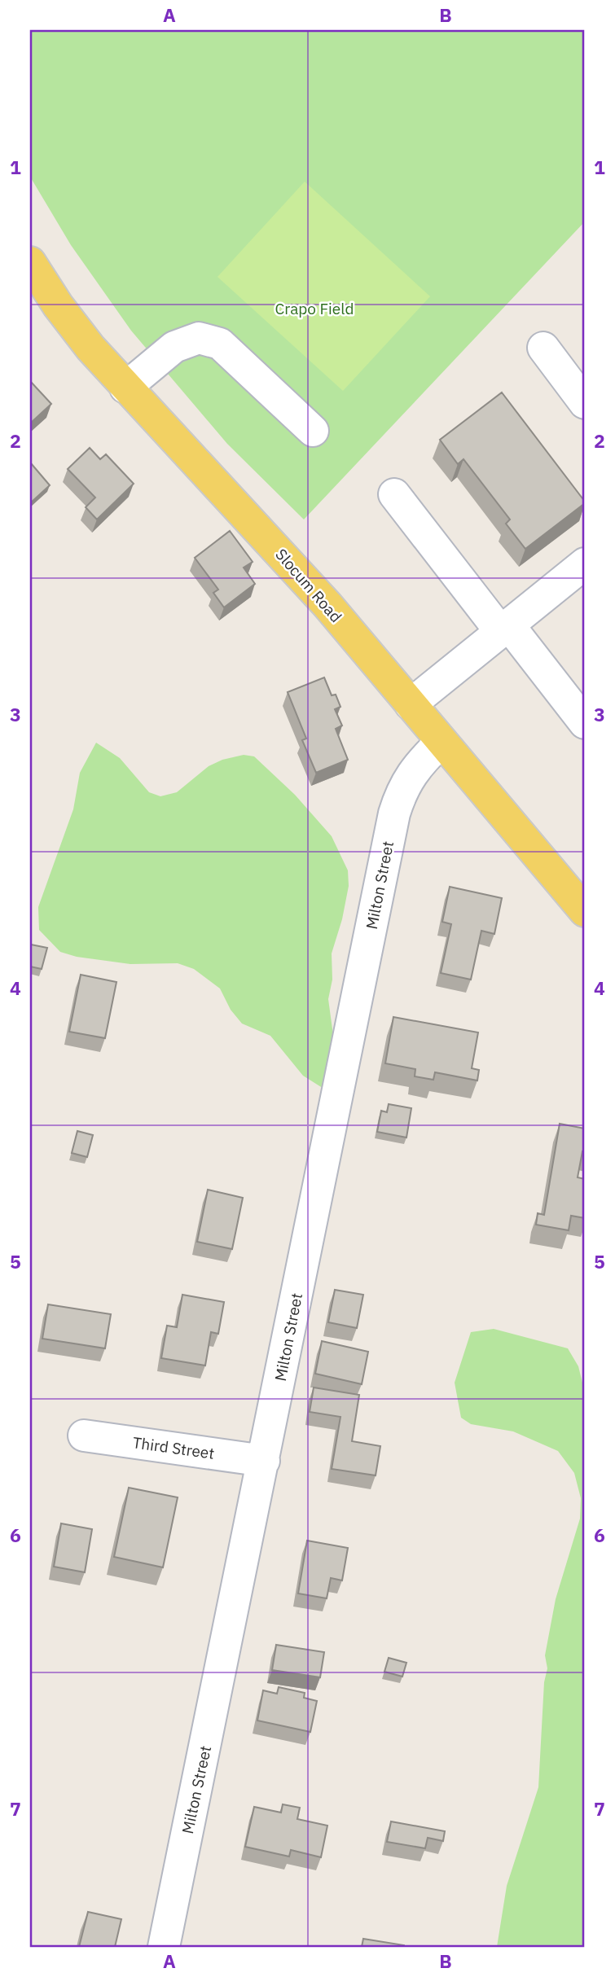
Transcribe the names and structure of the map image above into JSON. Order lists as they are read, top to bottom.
{
  "streets": {
    "main road": ["Slocum Road"],
    "street": ["Milton Street", "Third Street"]
  },
  "crossings": [
    ["Slocum Road", "Milton Street"],
    ["Milton Street", "Third Street"]
  ],
  "parks": ["Crapo Field"],
  "grid": {
    "columns": ["A", "B"],
    "rows": [
      "1",
      "2",
      "3",
      "4",
      "5",
      "6",
      "7"
    ]
  }
}
